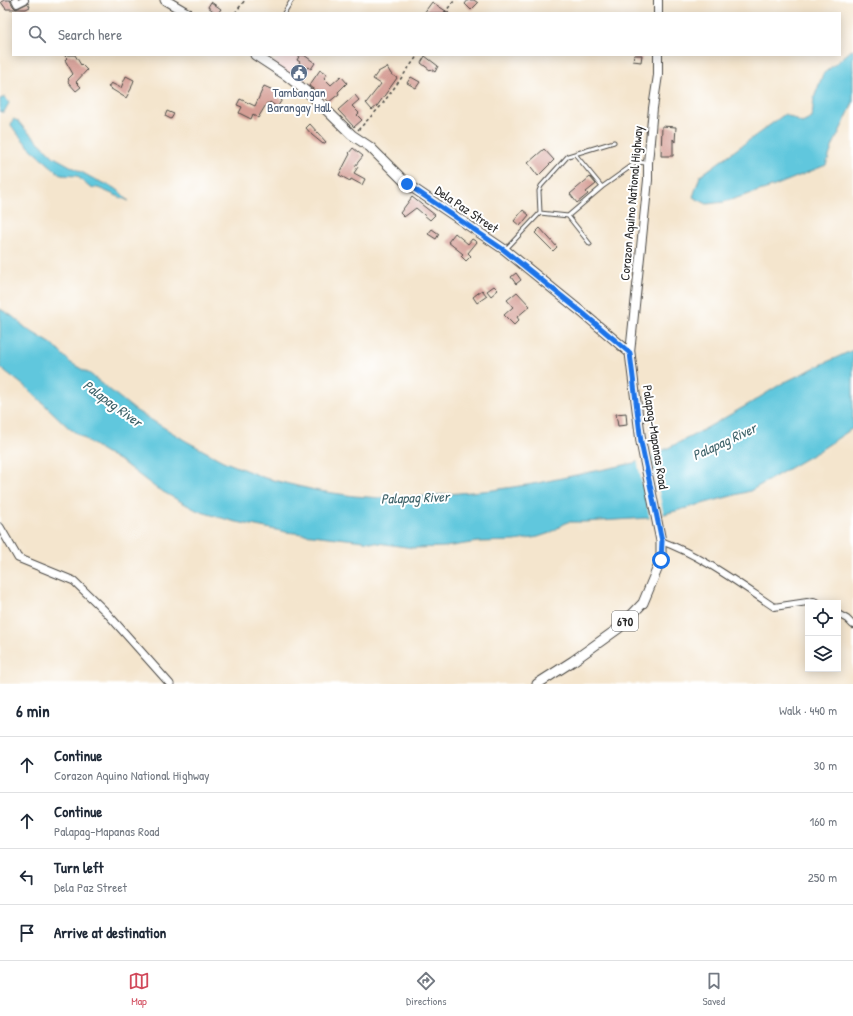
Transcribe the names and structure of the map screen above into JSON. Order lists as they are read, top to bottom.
{
  "streets": {
    "main road": [
      "Corazon Aquino National Highway",
      "Dela Paz Street",
      "Palapag-Mapanas Road",
      "670"
    ]
  },
  "crossings": [
    ["Corazon Aquino National Highway", "Dela Paz Street"],
    ["Corazon Aquino National Highway", "Palapag-Mapanas Road"],
    ["Dela Paz Street", "Palapag-Mapanas Road"],
    ["Palapag-Mapanas Road", "670"]
  ],
  "water": ["Palapag River"],
  "places": {
    "public building": ["Tambangan Barangay Hall"]
  },
  "page": {
    "search": "Search here",
    "heading": ["6 min", "Walk · 440 m"],
    "list": [
      ["Continue", "Corazon Aquino National Highway", "30 m"],
      ["Continue", "Palapag-Mapanas Road", "160 m"],
      ["Turn left", "Dela Paz Street", "250 m"],
      "Arrive at destination"
    ],
    "nav": ["Map", "Directions", "Saved"]
  }
}
